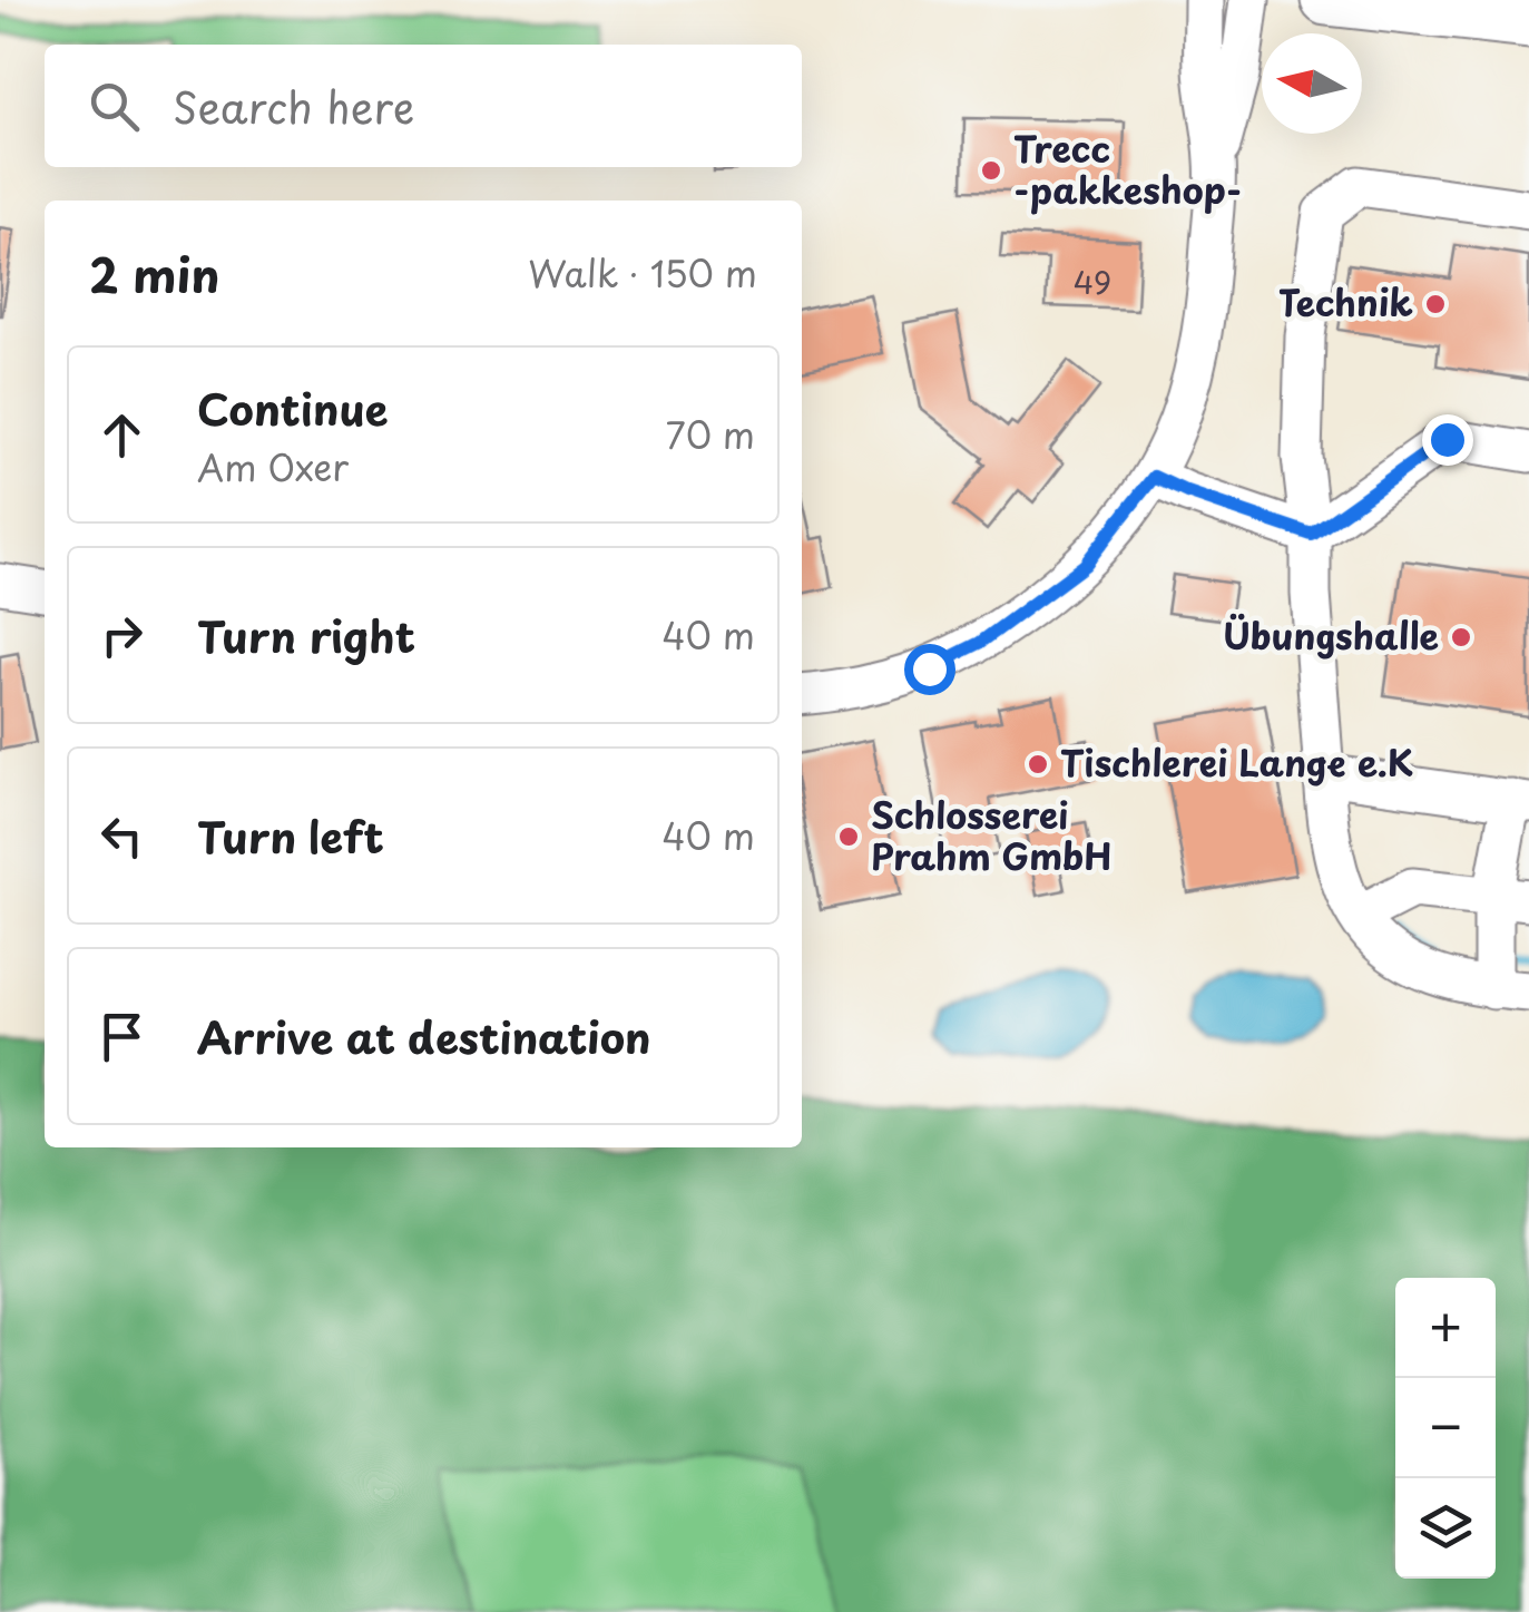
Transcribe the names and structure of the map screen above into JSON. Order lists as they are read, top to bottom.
{
  "places": [
    "Trecc -pakkeshop-",
    "Technik",
    "Übungshalle",
    "Tischlerei Lange e.K",
    "Schlosserei Prahm GmbH"
  ],
  "house_numbers": ["49"],
  "north": "left",
  "page": {
    "search": "Search here",
    "heading": ["2 min", "Walk · 150 m"],
    "list": [
      ["Continue", "Am Oxer", "70 m"],
      ["Turn right", "40 m"],
      ["Turn left", "40 m"],
      "Arrive at destination"
    ],
    "map_buttons": ["+", "−"]
  }
}
